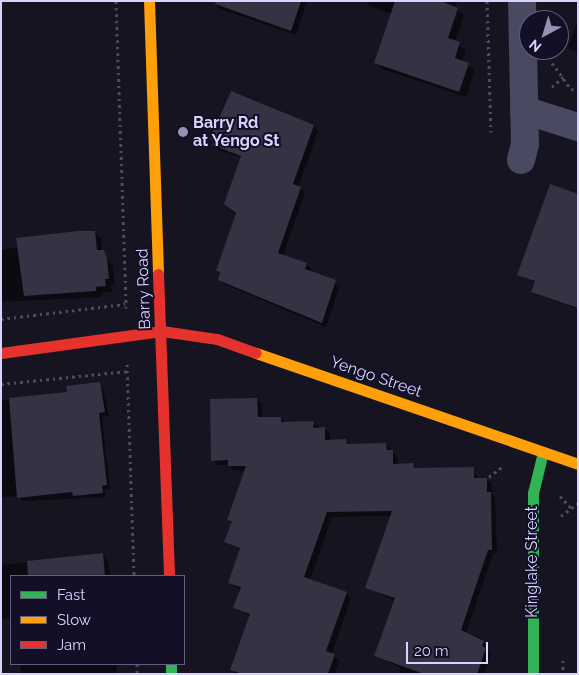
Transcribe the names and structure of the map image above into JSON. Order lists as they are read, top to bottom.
{
  "streets": {
    "street": ["Barry Road", "Yengo Street", "Kinglake Street"]
  },
  "crossings": [
    ["Barry Road", "Yengo Street"],
    ["Yengo Street", "Kinglake Street"]
  ],
  "places": ["Barry Rd at Yengo St"],
  "legend": ["Fast", "Slow", "Jam"],
  "scale_bar": "20 m",
  "north": "bottom left"
}
